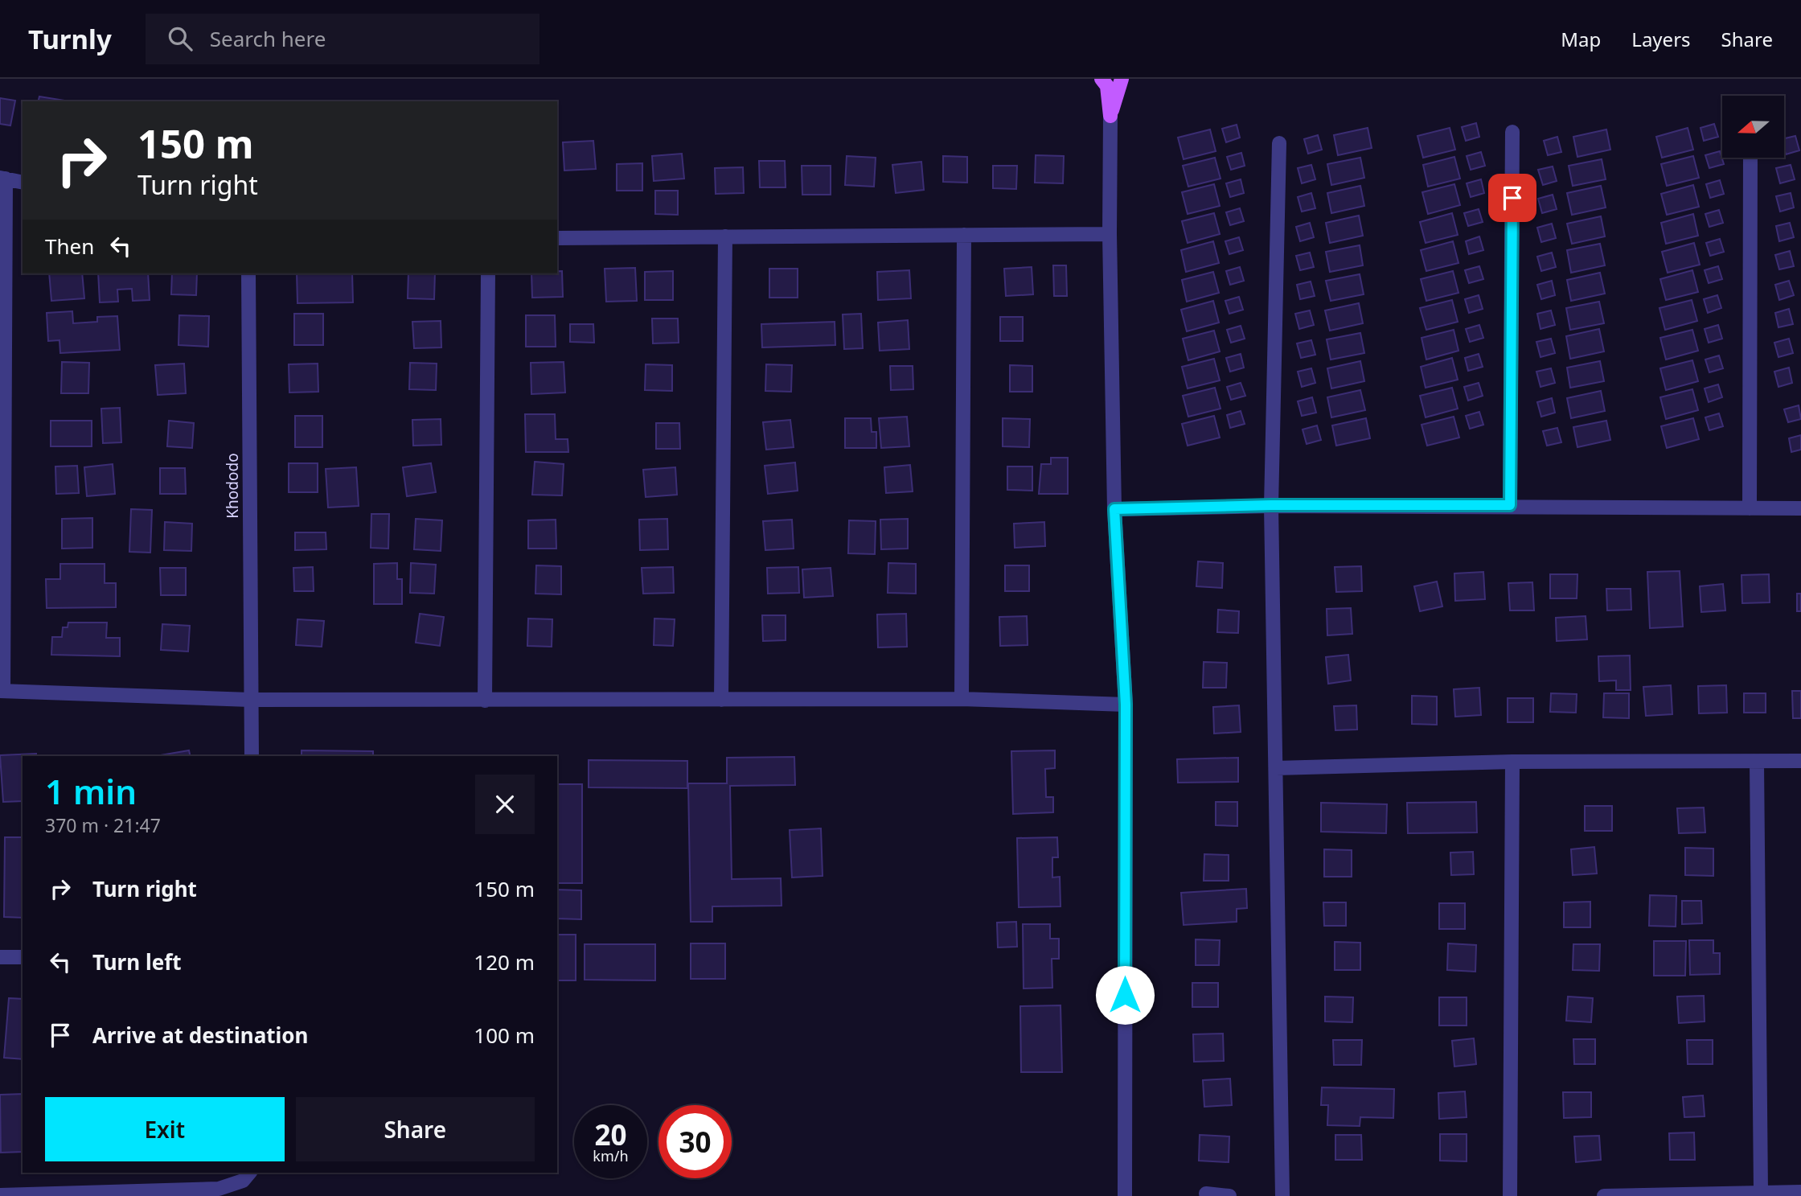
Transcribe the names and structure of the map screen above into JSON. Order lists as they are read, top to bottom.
{
  "streets": {
    "street": ["Khododo"]
  },
  "north": "left",
  "page": {
    "header": "Turnly",
    "search": "Search here",
    "nav": ["Map", "Layers", "Share"],
    "turn": ["150 m", "Turn right"],
    "then": "Then",
    "heading": ["1 min", "370 m · 21:47"],
    "list": [
      {
        "name": "Turn right",
        "value": "150 m"
      },
      {
        "name": "Turn left",
        "value": "120 m"
      },
      {
        "name": "Arrive at destination",
        "value": "100 m"
      }
    ],
    "buttons": ["Exit", "Share"],
    "speed": "20 km/h",
    "limit": "30"
  }
}
